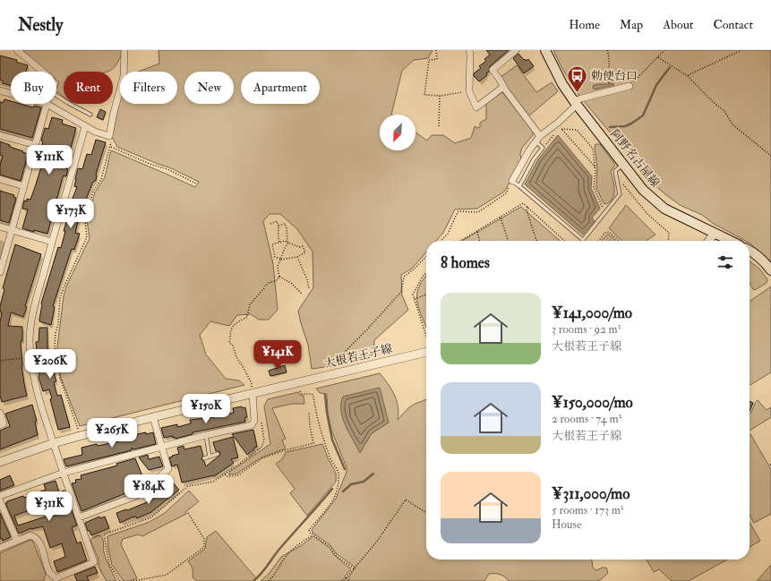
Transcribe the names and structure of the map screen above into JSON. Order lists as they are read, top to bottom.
{
  "streets": {
    "main road": ["阿野名古屋線"],
    "street": ["大根若王子線"]
  },
  "places": {
    "bus stop": ["勅使台口"]
  },
  "north": "bottom left",
  "page": {
    "header": "Nestly",
    "nav": [
      "Home",
      "Map",
      "About",
      "Contact"
    ],
    "chip": [
      "Buy",
      "Rent",
      "Filters",
      "New",
      "Apartment"
    ],
    "price": [
      "¥111K",
      "¥173K",
      "¥141K",
      "¥206K",
      "¥150K",
      "¥265K",
      "¥184K",
      "¥311K"
    ],
    "heading": "8 homes",
    "list": [
      {
        "name": "¥141,000/mo",
        "note": "3 rooms · 92 m² · 大根若王子線"
      },
      {
        "name": "¥150,000/mo",
        "note": "2 rooms · 74 m² · 大根若王子線"
      },
      {
        "name": "¥311,000/mo",
        "note": "5 rooms · 173 m² · House"
      }
    ]
  }
}
